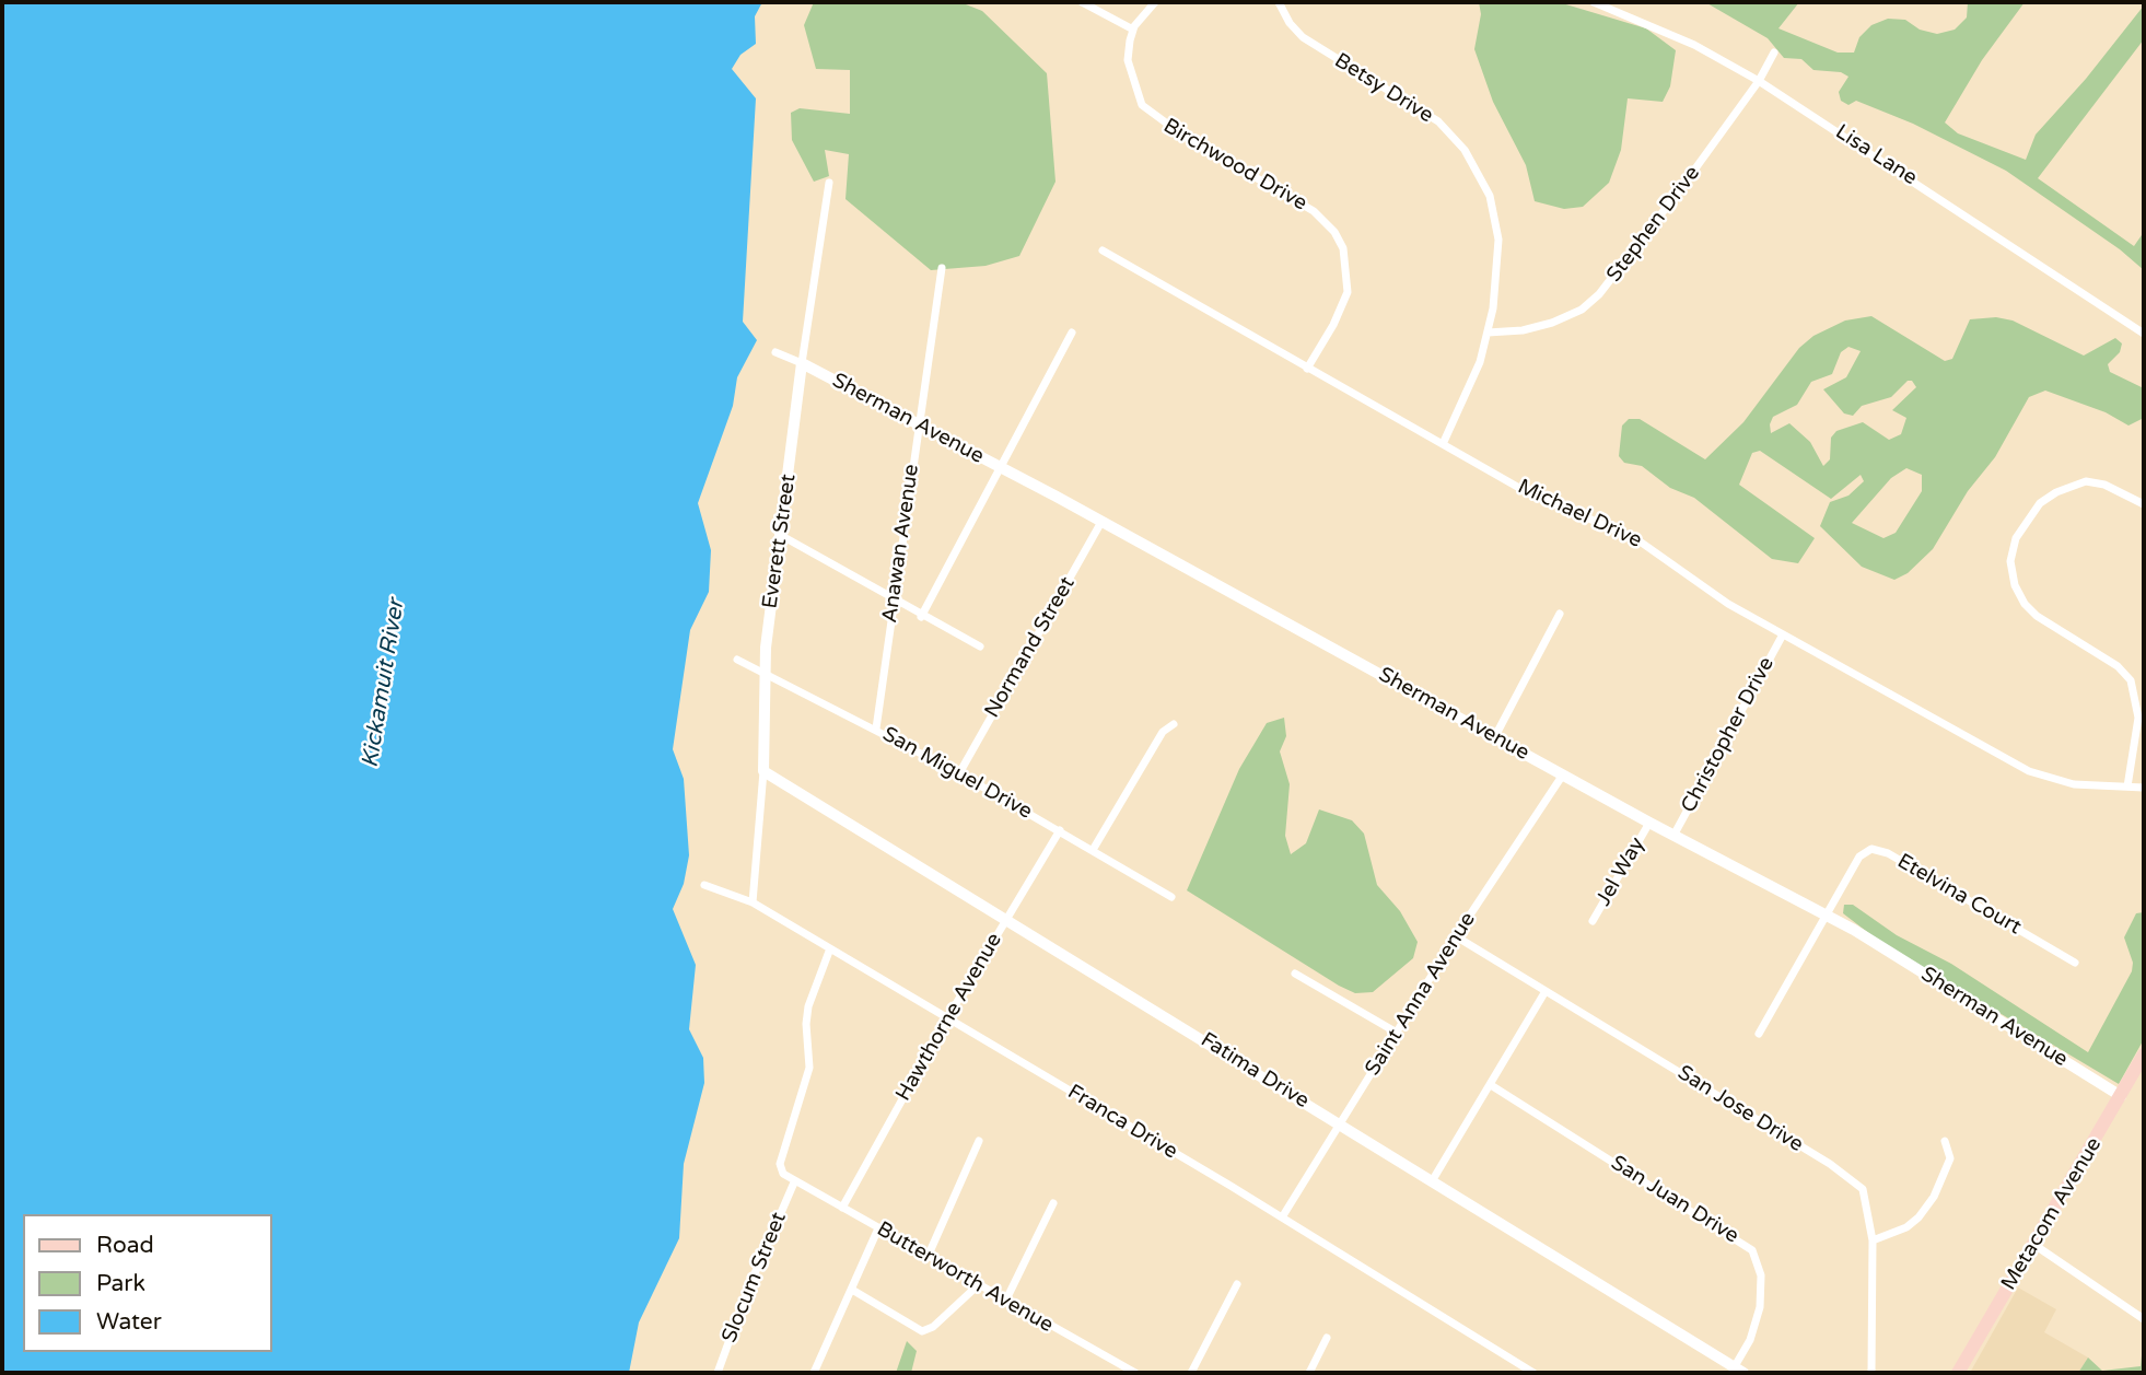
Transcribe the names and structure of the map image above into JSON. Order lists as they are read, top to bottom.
{
  "streets": {
    "main road": ["Metacom Avenue"],
    "street": [
      "Betsy Drive",
      "Lisa Lane",
      "Birchwood Drive",
      "Stephen Drive",
      "Sherman Avenue",
      "Michael Drive",
      "Everett Street",
      "Anawan Avenue",
      "Normand Street",
      "Christopher Drive",
      "San Miguel Drive",
      "Jel Way",
      "Etelvina Court",
      "Saint Anna Avenue",
      "Hawthorne Avenue",
      "Fatima Drive",
      "San Jose Drive",
      "Franca Drive",
      "San Juan Drive",
      "Slocum Street",
      "Butterworth Avenue"
    ]
  },
  "crossings": [
    ["Betsy Drive", "Stephen Drive"],
    ["Betsy Drive", "Michael Drive"],
    ["Lisa Lane", "Stephen Drive"],
    ["Birchwood Drive", "Michael Drive"],
    ["Sherman Avenue", "Everett Street"],
    ["Sherman Avenue", "Anawan Avenue"],
    ["Sherman Avenue", "Normand Street"],
    ["Sherman Avenue", "Christopher Drive"],
    ["Sherman Avenue", "Jel Way"],
    ["Sherman Avenue", "Etelvina Court"],
    ["Sherman Avenue", "Saint Anna Avenue"],
    ["Sherman Avenue", "Metacom Avenue"],
    ["Michael Drive", "Christopher Drive"],
    ["Everett Street", "San Miguel Drive"],
    ["Everett Street", "Fatima Drive"],
    ["Everett Street", "Franca Drive"],
    ["Anawan Avenue", "San Miguel Drive"],
    ["Normand Street", "San Miguel Drive"],
    ["San Miguel Drive", "Hawthorne Avenue"],
    ["Saint Anna Avenue", "Fatima Drive"],
    ["Saint Anna Avenue", "San Jose Drive"],
    ["Saint Anna Avenue", "Franca Drive"],
    ["Hawthorne Avenue", "Fatima Drive"],
    ["Hawthorne Avenue", "Franca Drive"],
    ["Hawthorne Avenue", "Butterworth Avenue"],
    ["Fatima Drive", "San Juan Drive"],
    ["Slocum Street", "Butterworth Avenue"]
  ],
  "water": ["Kickamuit River"],
  "legend": ["Road", "Park", "Water"]
}
